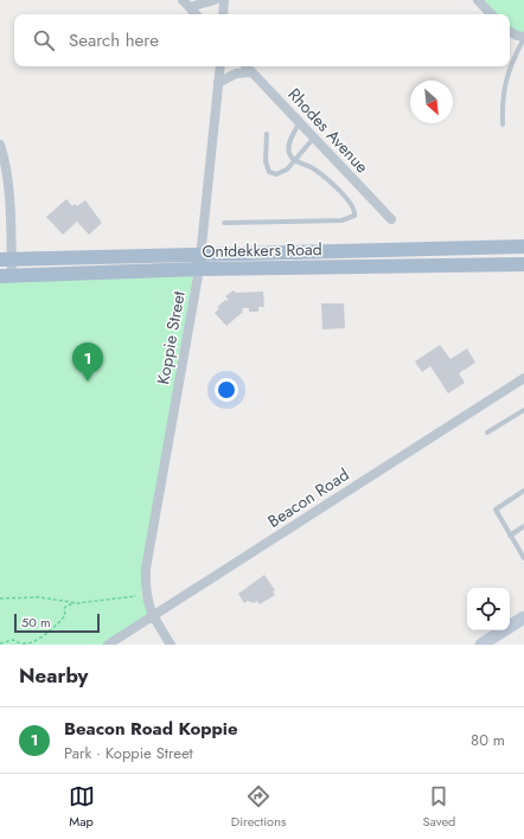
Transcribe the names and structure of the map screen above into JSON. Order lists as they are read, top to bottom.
{
  "streets": {
    "main road": ["Ontdekkers Road"],
    "street": ["Rhodes Avenue", "Koppie Street", "Beacon Road"]
  },
  "crossings": [
    ["Ontdekkers Road", "Koppie Street"],
    ["Koppie Street", "Beacon Road"]
  ],
  "scale_bar": "50 m",
  "north": "bottom right",
  "page": {
    "search": "Search here",
    "pins": "1",
    "scale": "50 m",
    "heading": "Nearby",
    "list": [
      {
        "mark": "1",
        "name": "Beacon Road Koppie",
        "note": "Park · Koppie Street",
        "value": "80 m"
      }
    ],
    "nav": ["Map", "Directions", "Saved"]
  }
}
